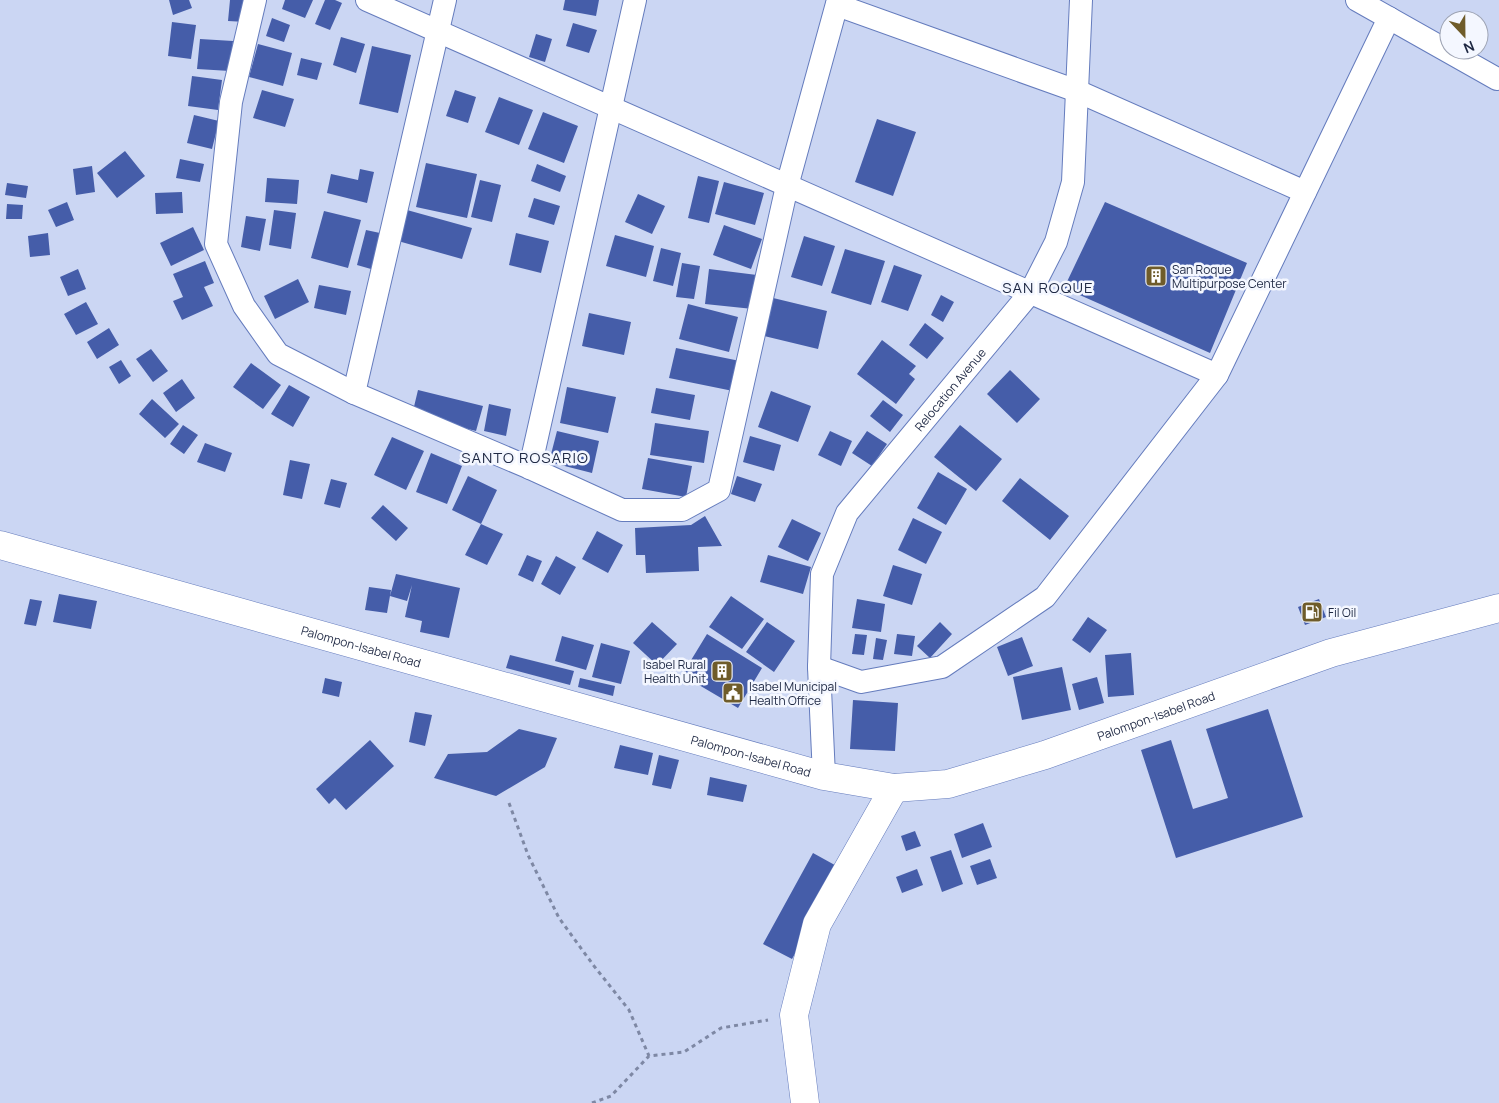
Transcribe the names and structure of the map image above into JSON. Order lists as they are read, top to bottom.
{
  "streets": {
    "main road": ["Palompon-Isabel Road"],
    "street": ["Relocation Avenue"]
  },
  "crossings": [
    ["Relocation Avenue", "Palompon-Isabel Road"]
  ],
  "districts": ["SAN ROQUE", "SANTO ROSARIO"],
  "places": {
    "building": ["San Roque Multipurpose Center", "Isabel Rural Health Unit"],
    "fuel station": ["Fil Oil"],
    "public building": ["Isabel Municipal Health Office"]
  },
  "north": "bottom"
}
